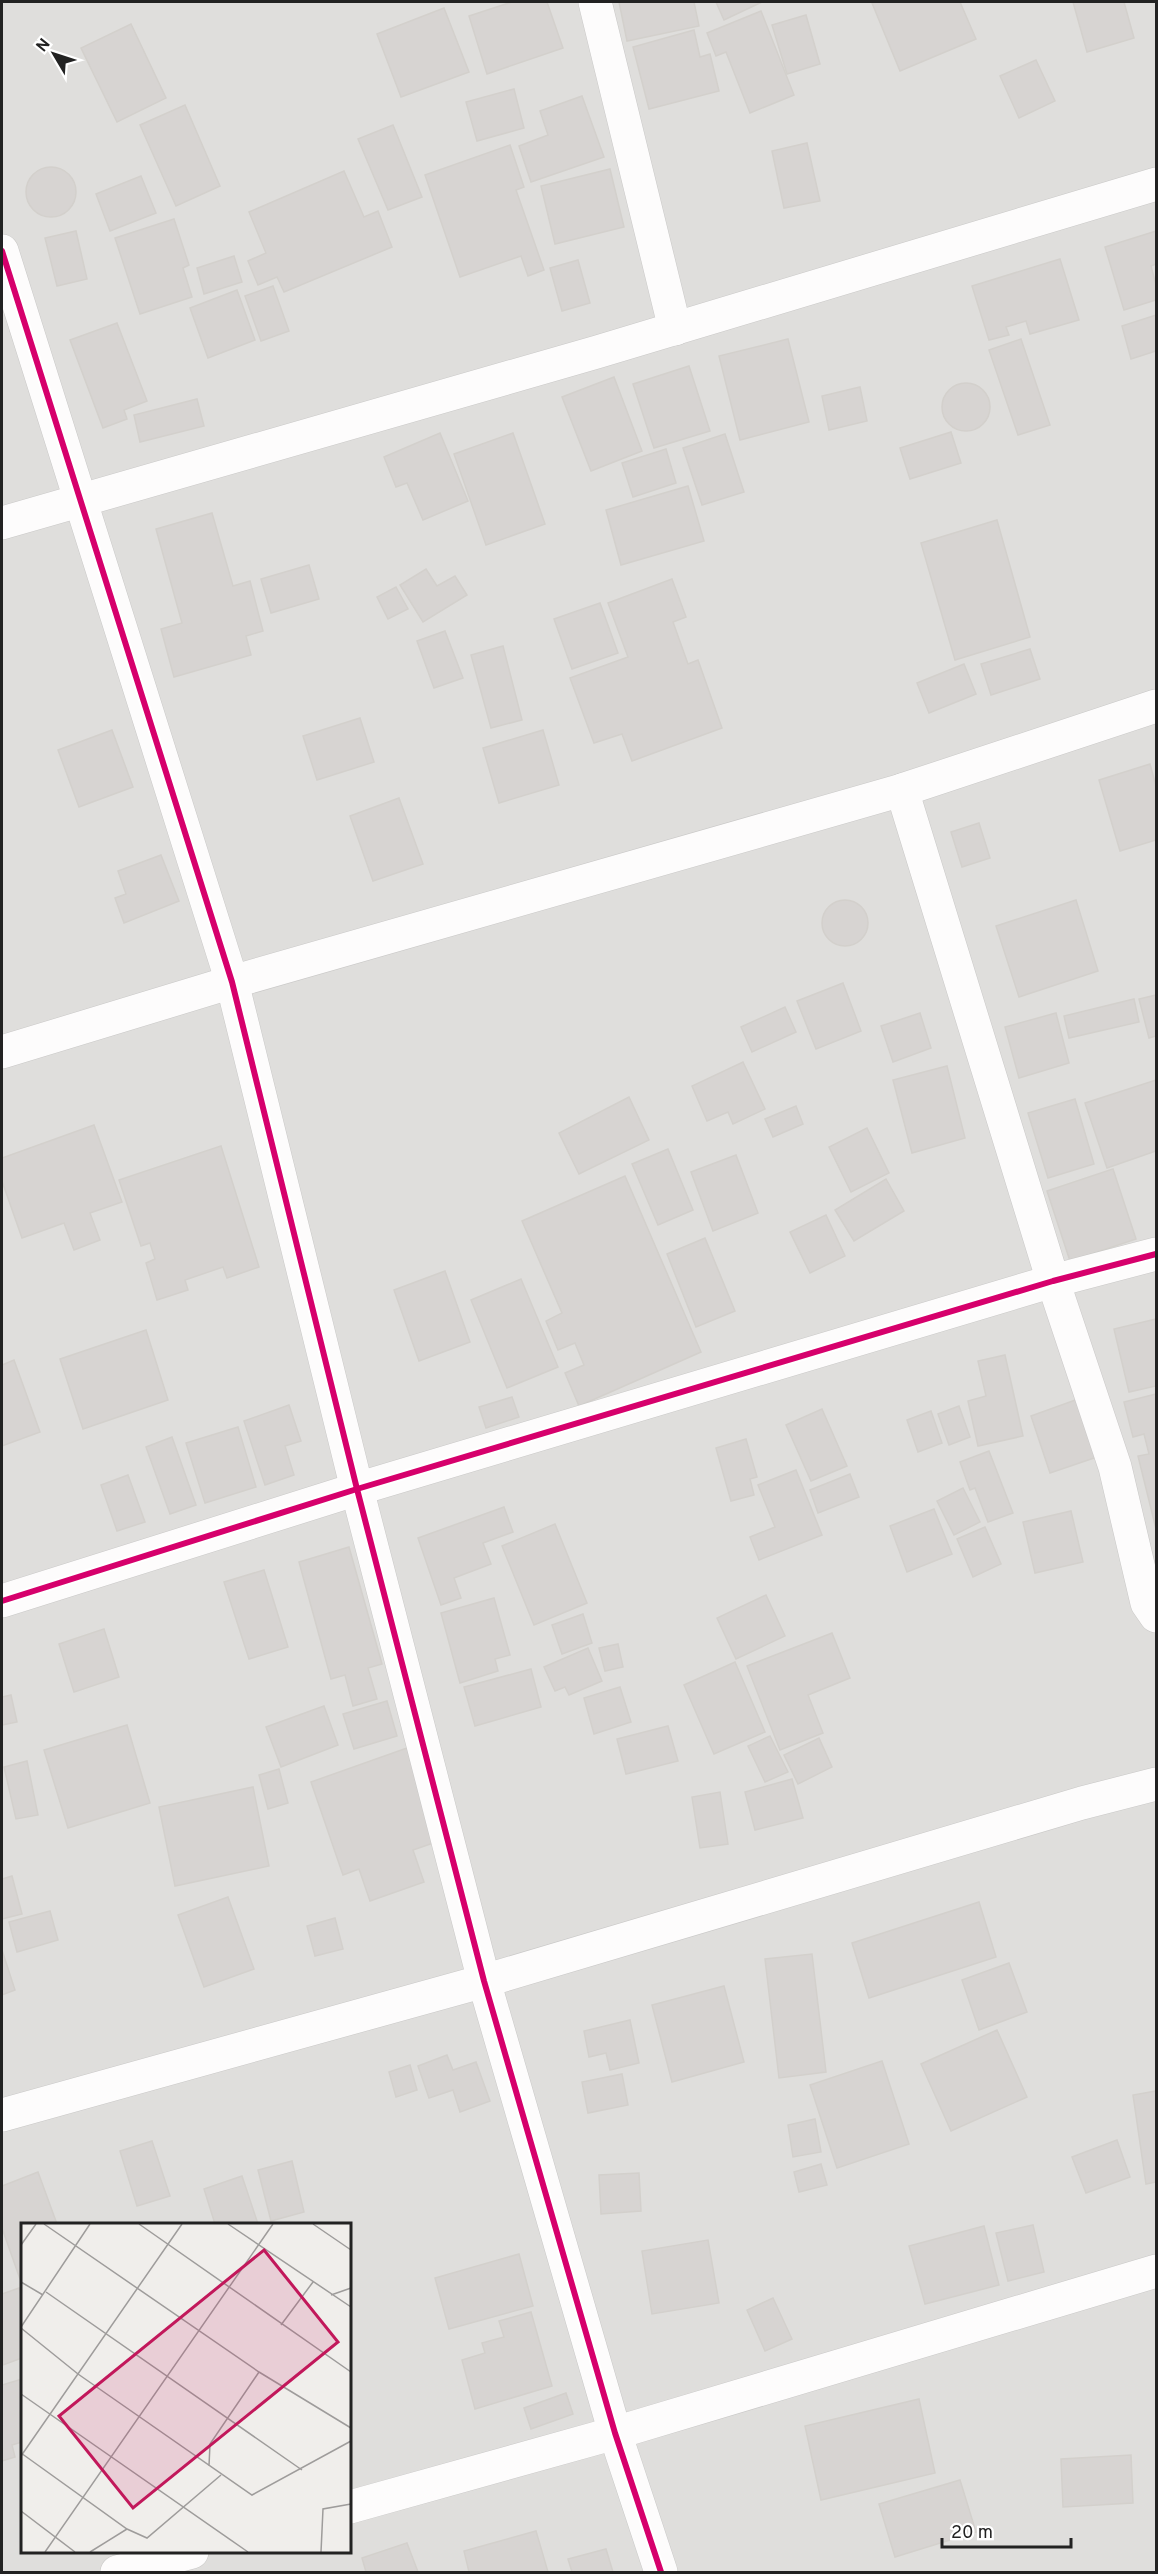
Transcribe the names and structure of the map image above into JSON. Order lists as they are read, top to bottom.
{
  "scale_bar": "20 m",
  "north": "top left"
}
